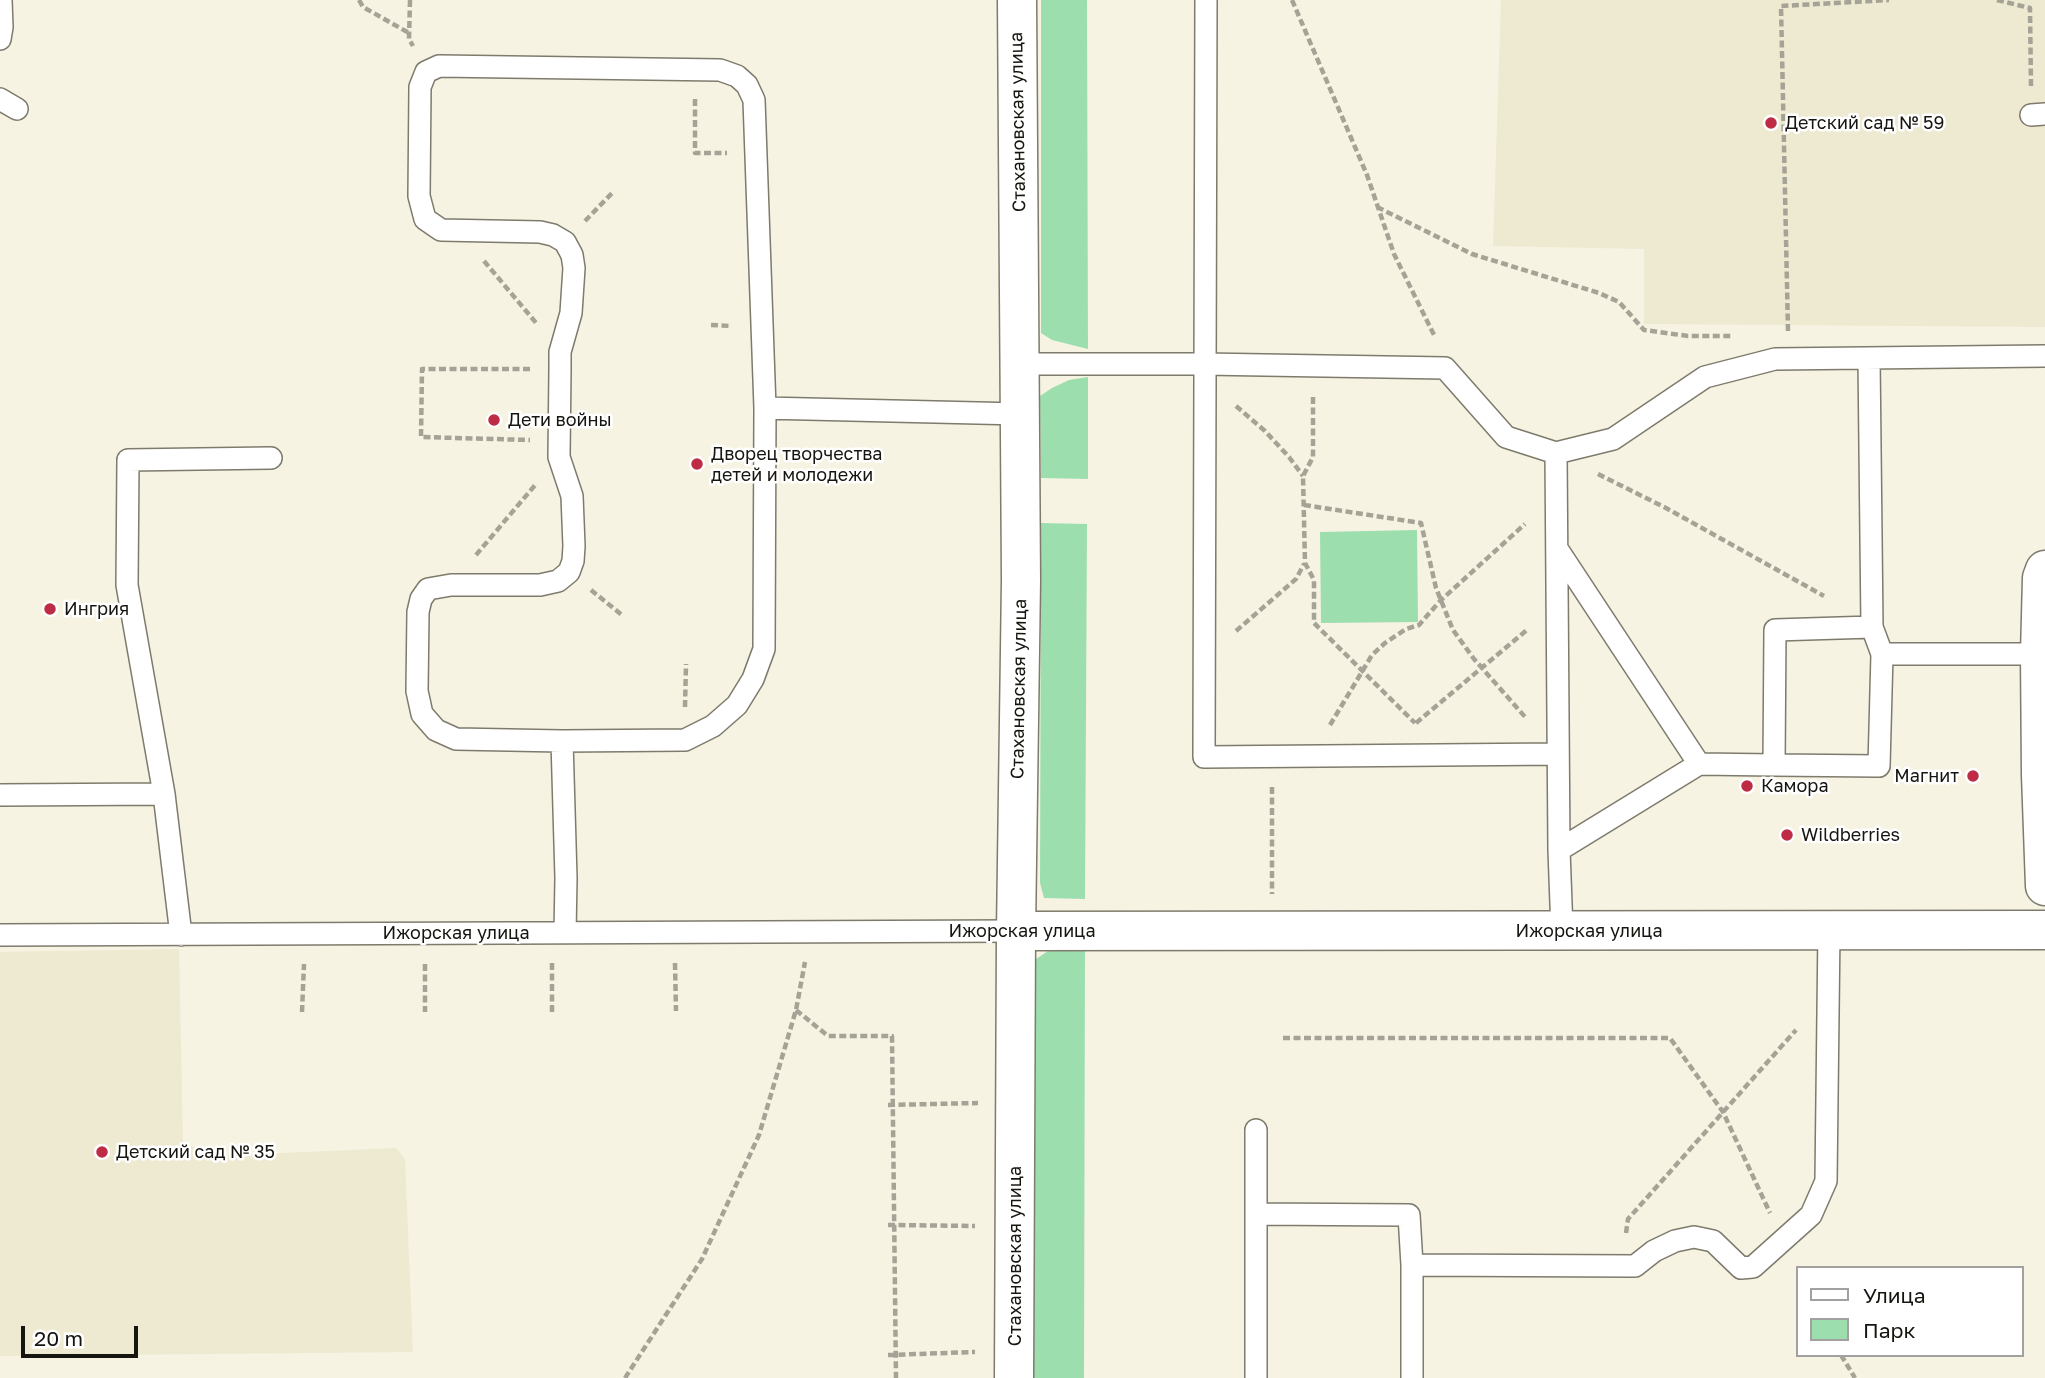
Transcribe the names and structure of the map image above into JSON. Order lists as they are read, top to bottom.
{
  "streets": {
    "street": ["Стахановская улица", "Ижорская улица"]
  },
  "crossings": [
    ["Стахановская улица", "Ижорская улица"]
  ],
  "places": [
    "Детский сад № 59",
    "Дети войны",
    "Дворец творчества детей и молодежи",
    "Ингрия",
    "Магнит",
    "Камора",
    "Wildberries",
    "Детский сад № 35"
  ],
  "legend": ["Улица", "Парк"],
  "scale_bar": "20 m"
}
